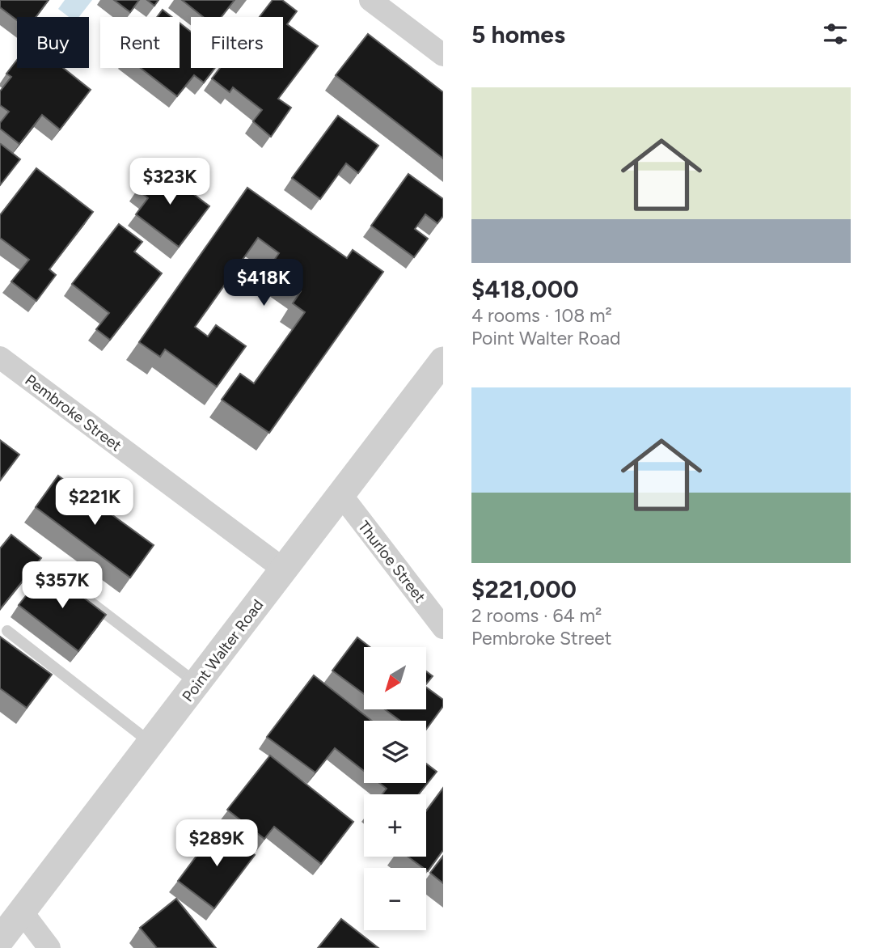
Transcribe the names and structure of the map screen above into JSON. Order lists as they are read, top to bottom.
{
  "streets": {
    "street": ["Pembroke Street", "Thurloe Street", "Point Walter Road"]
  },
  "crossings": [
    ["Pembroke Street", "Point Walter Road"],
    ["Thurloe Street", "Point Walter Road"]
  ],
  "north": "bottom left",
  "page": {
    "heading": "5 homes",
    "chip": ["Buy", "Rent", "Filters"],
    "list": [
      {
        "name": "$418,000",
        "note": "4 rooms · 108 m² · Point Walter Road"
      },
      {
        "name": "$221,000",
        "note": "2 rooms · 64 m² · Pembroke Street"
      }
    ],
    "price": [
      "$323K",
      "$418K",
      "$221K",
      "$357K",
      "$289K"
    ],
    "map_buttons": ["+", "−"]
  }
}
